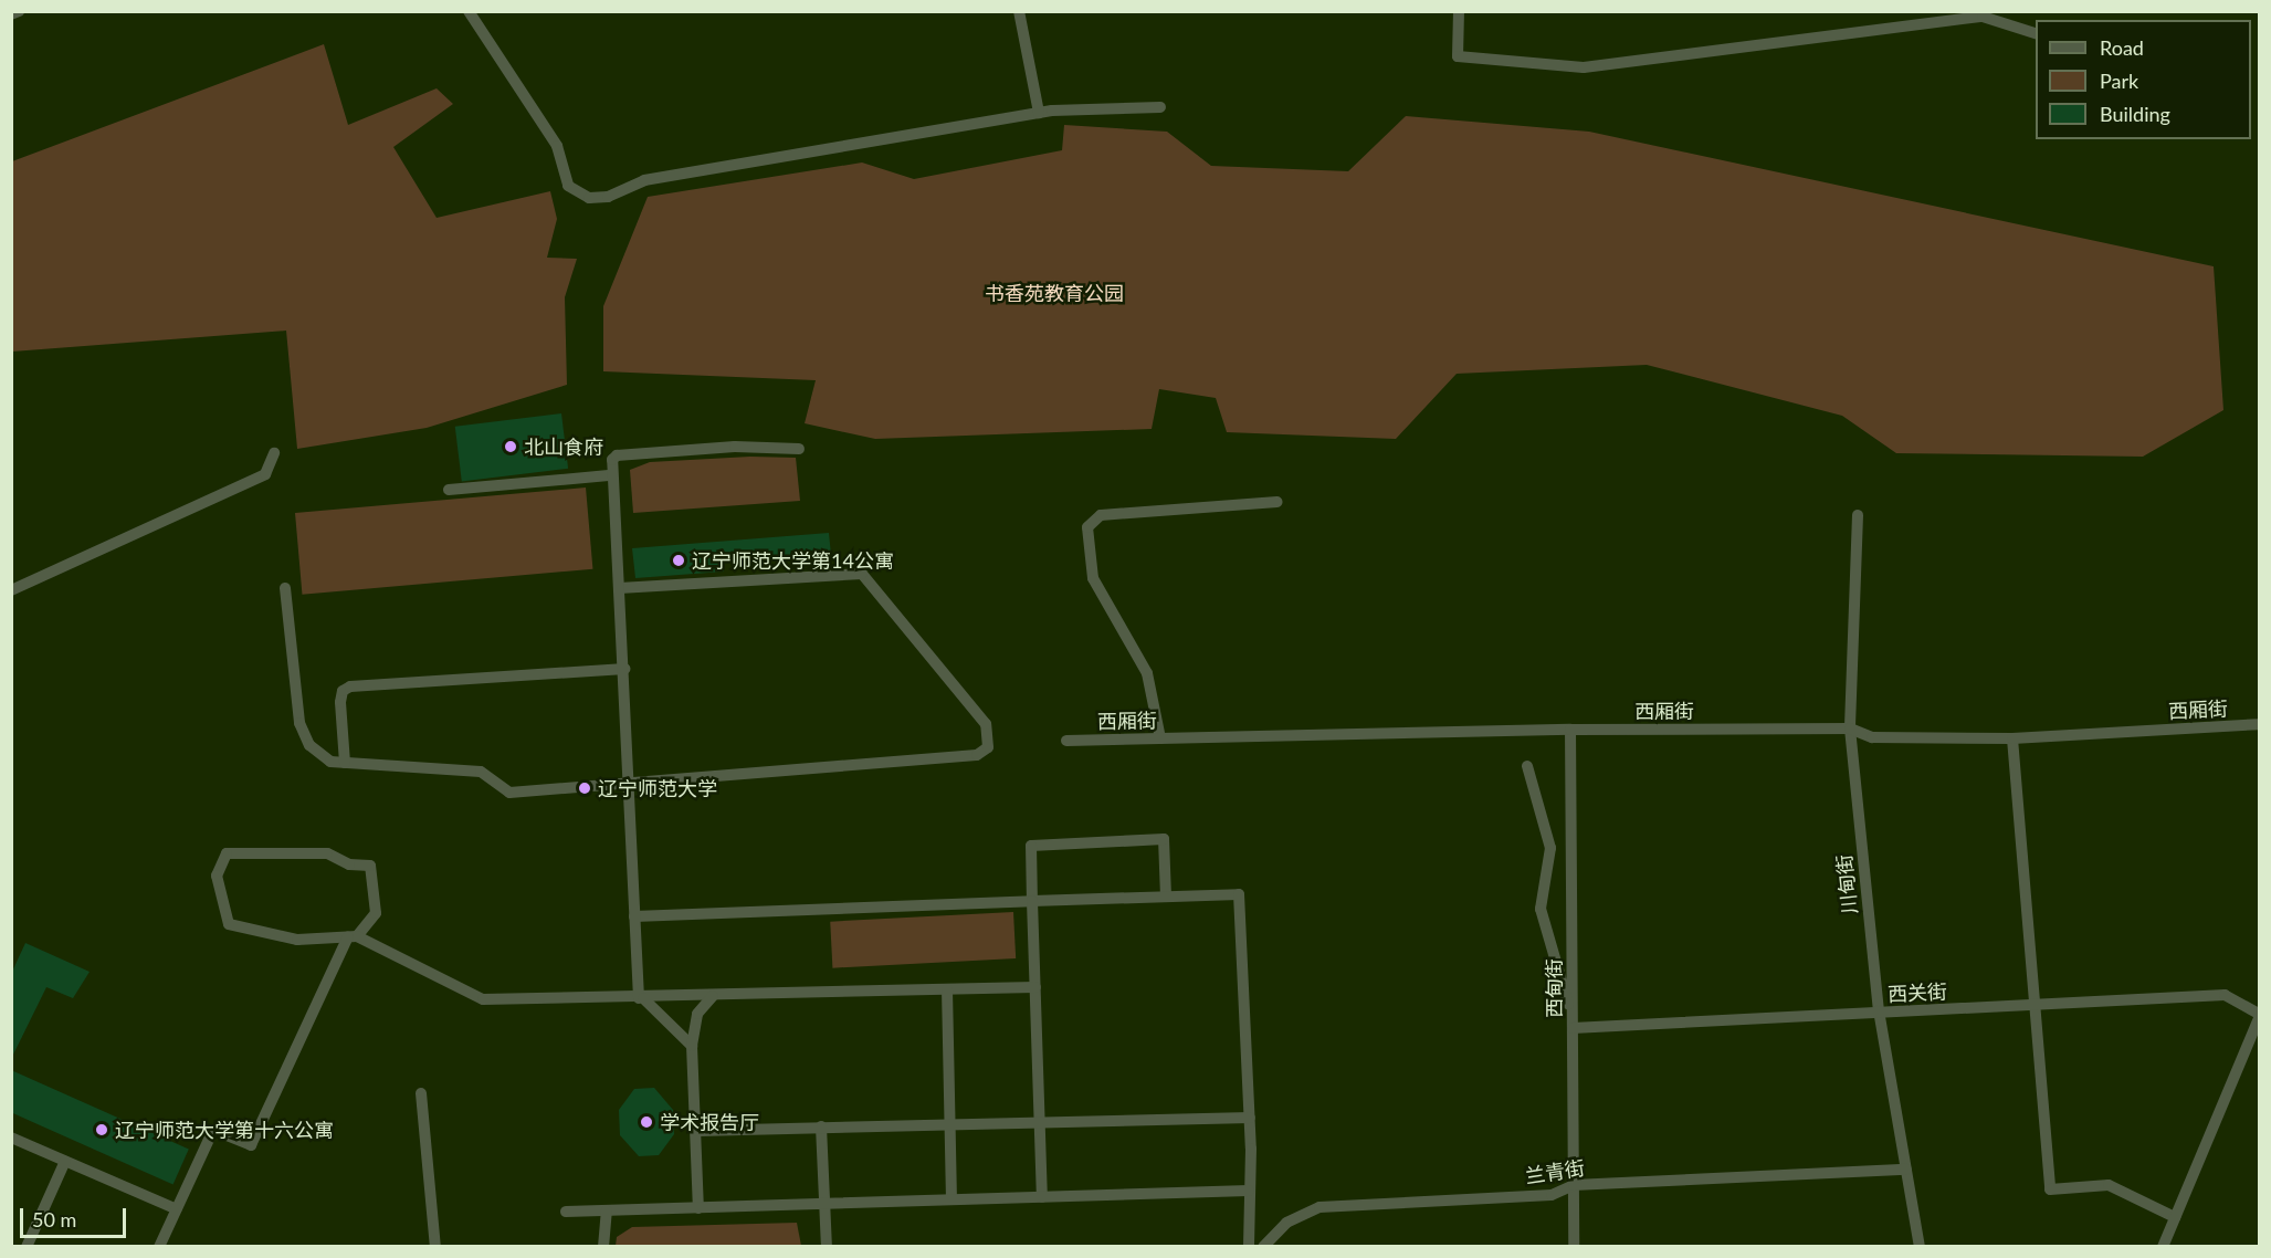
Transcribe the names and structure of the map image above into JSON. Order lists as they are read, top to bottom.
{
  "streets": {
    "street": [
      "西厢街",
      "川甸街",
      "西甸街",
      "西关街",
      "兰青街"
    ]
  },
  "crossings": [
    ["西厢街", "川甸街"],
    ["西厢街", "西甸街"],
    ["川甸街", "西关街"],
    ["川甸街", "兰青街"],
    ["西甸街", "西关街"],
    ["西甸街", "兰青街"]
  ],
  "parks": ["书香苑教育公园"],
  "places": [
    "北山食府",
    "辽宁师范大学第14公寓",
    "辽宁师范大学",
    "学术报告厅",
    "辽宁师范大学第十六公寓"
  ],
  "legend": ["Road", "Park", "Building"],
  "scale_bar": "50 m"
}
